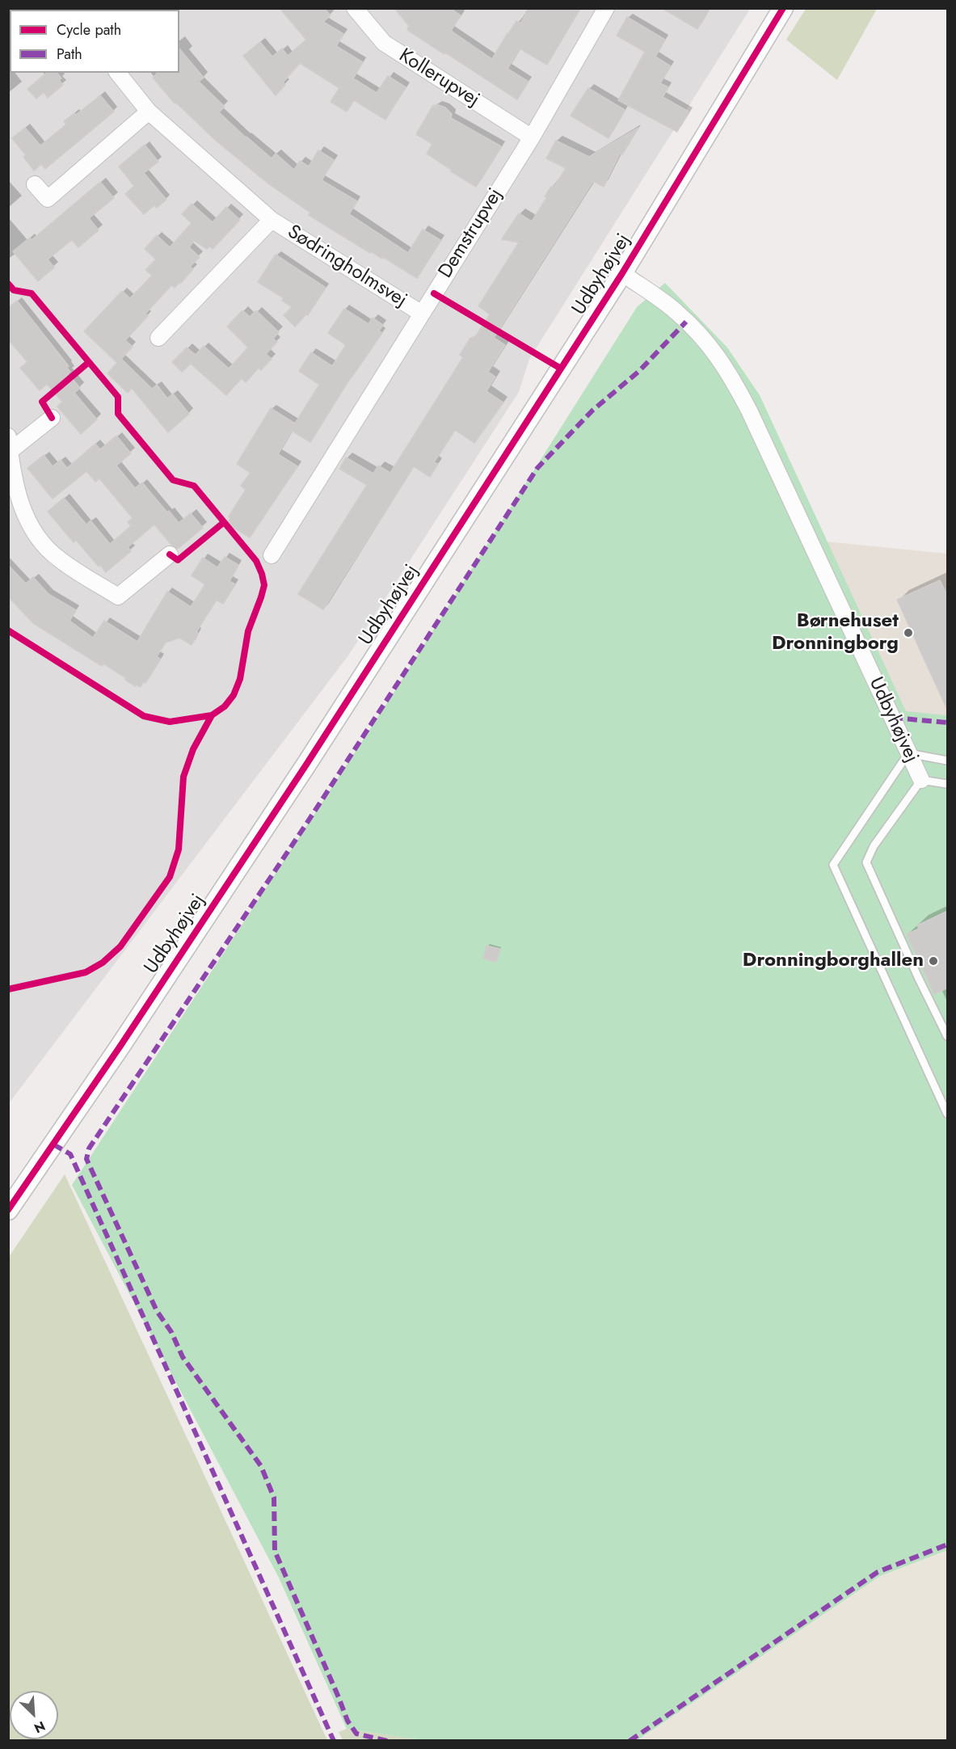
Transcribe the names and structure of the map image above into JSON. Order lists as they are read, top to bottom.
{
  "streets": {
    "street": [
      "Kollerupvej",
      "Demstrupvej",
      "Sødringholmsvej",
      "Udbyhøjvej"
    ]
  },
  "crossings": [
    ["Kollerupvej", "Demstrupvej"],
    ["Demstrupvej", "Sødringholmsvej"]
  ],
  "places": ["Børnehuset Dronningborg", "Dronningborghallen"],
  "legend": ["Cycle path", "Path"],
  "north": "bottom right"
}
